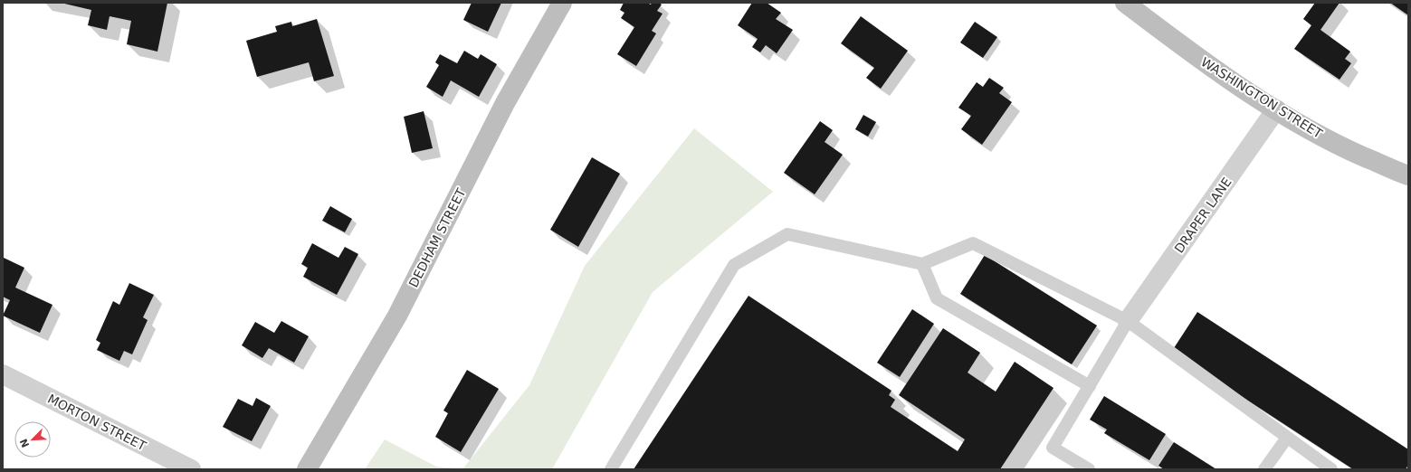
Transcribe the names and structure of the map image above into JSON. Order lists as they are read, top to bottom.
{
  "streets": {
    "main road": ["WASHINGTON STREET", "DEDHAM STREET"],
    "street": ["DRAPER LANE", "MORTON STREET"]
  },
  "crossings": [
    ["WASHINGTON STREET", "DRAPER LANE"]
  ],
  "north": "bottom left"
}
